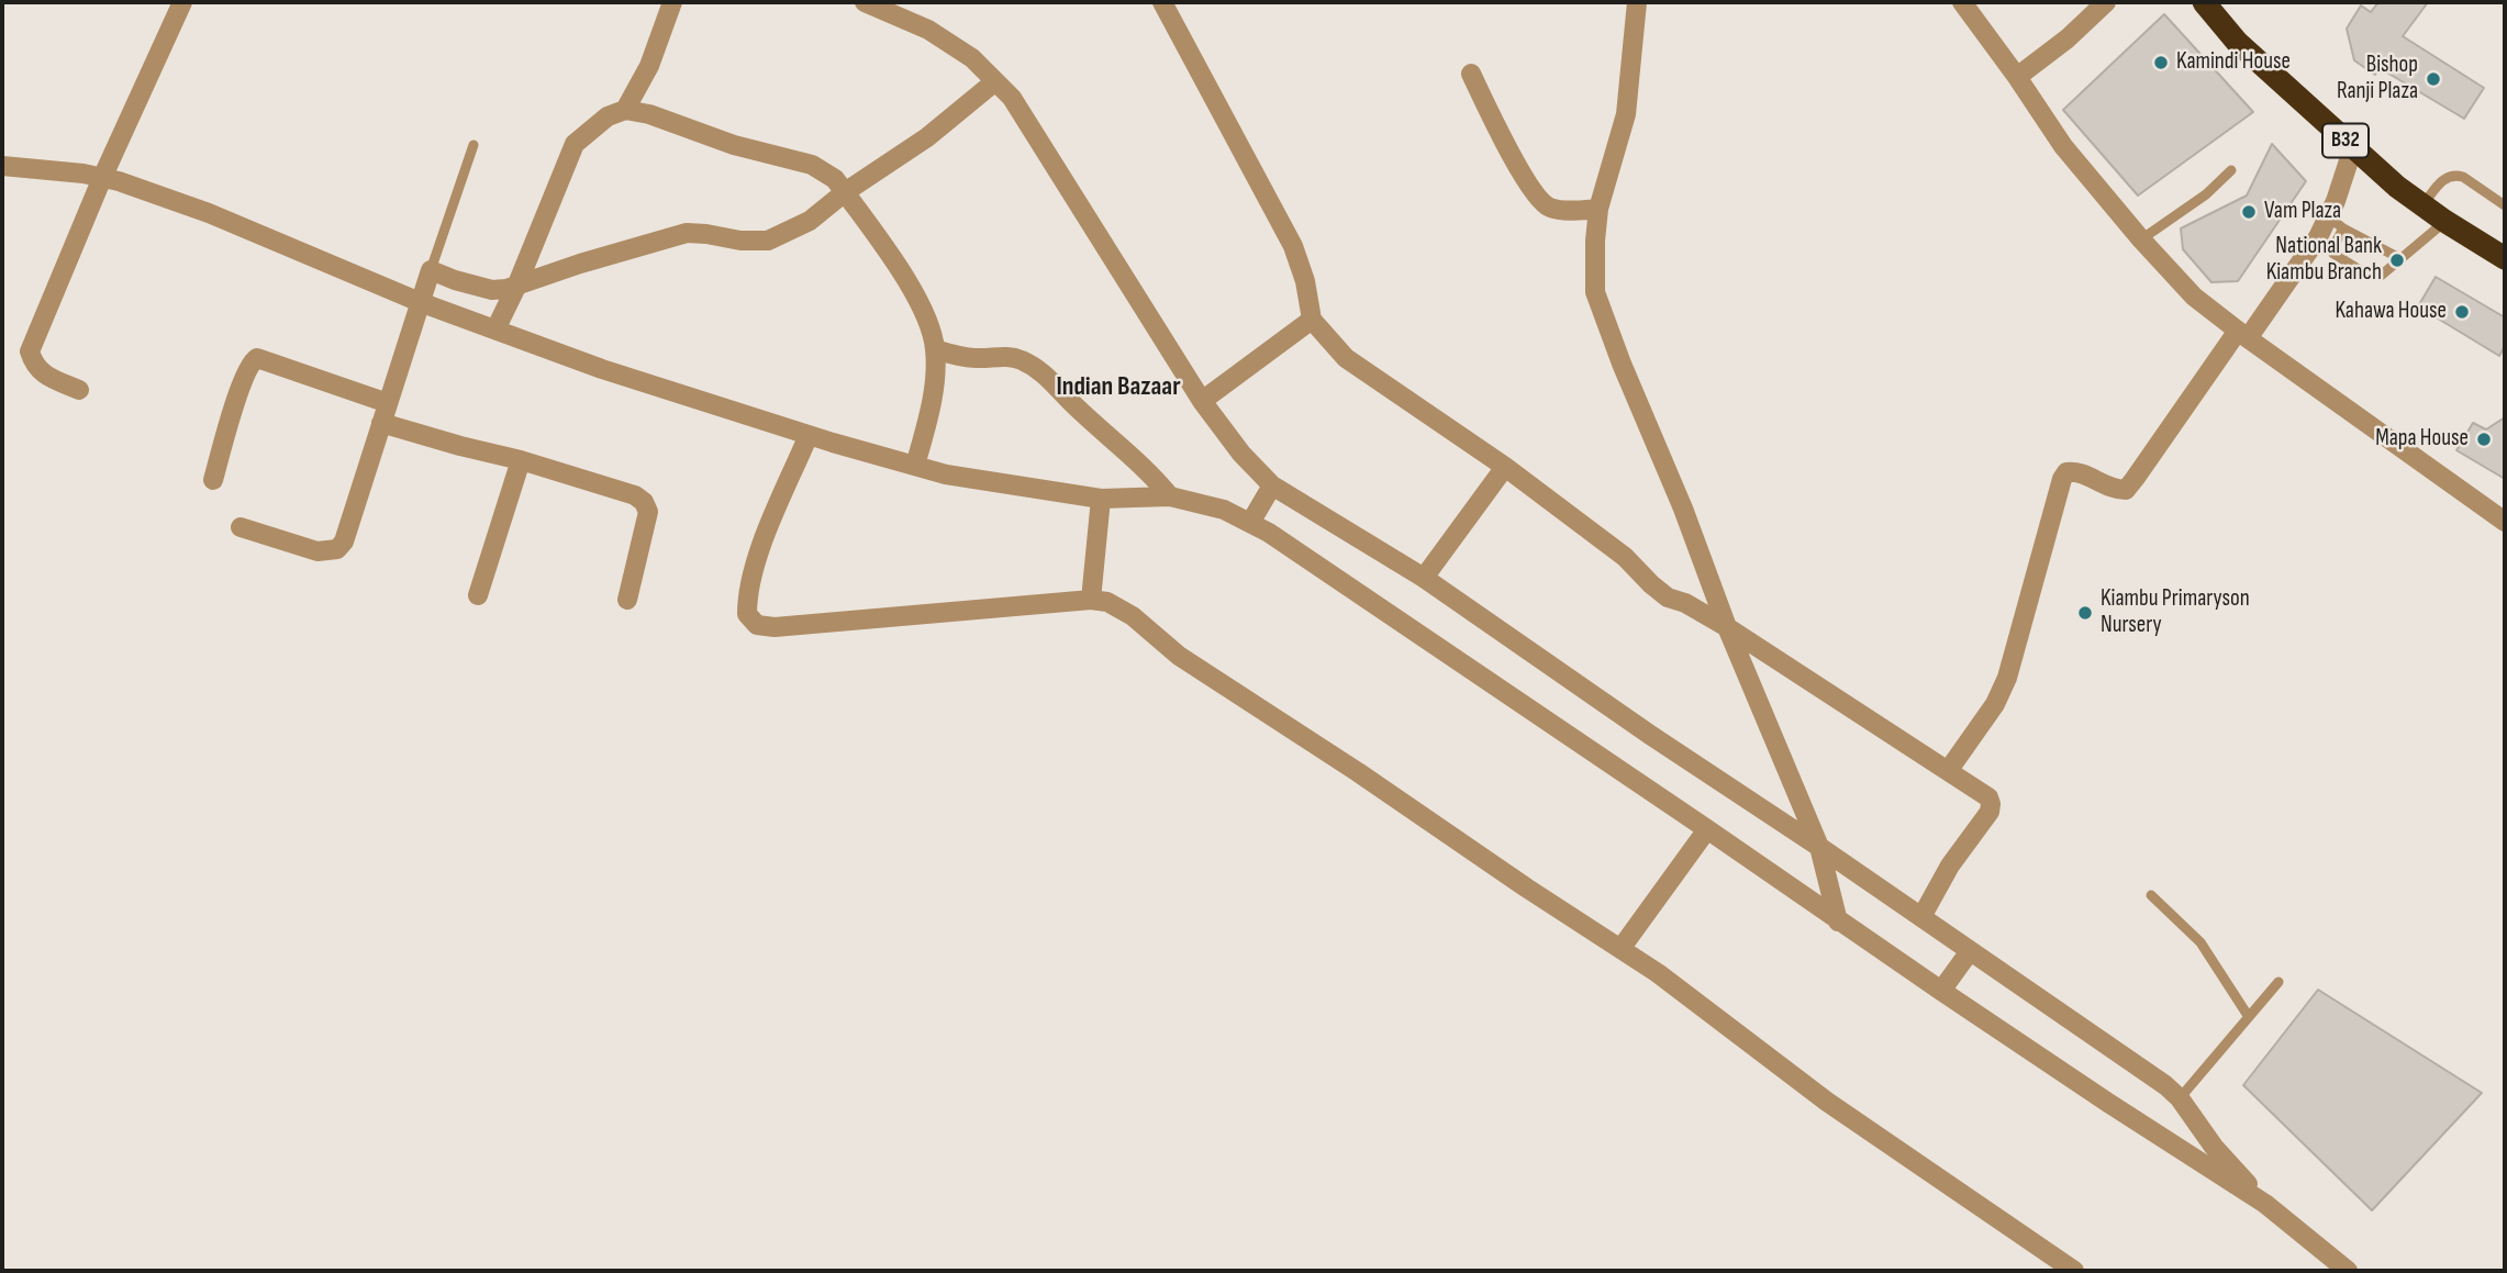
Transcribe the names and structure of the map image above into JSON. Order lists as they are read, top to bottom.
{
  "streets": {
    "highway": ["B32"]
  },
  "districts": ["Indian Bazaar"],
  "places": [
    "Kamindi House",
    "Bishop Ranji Plaza",
    "Vam Plaza",
    "National Bank Kiambu Branch",
    "Kahawa House",
    "Mapa House",
    "Kiambu Primaryson Nursery"
  ]
}
